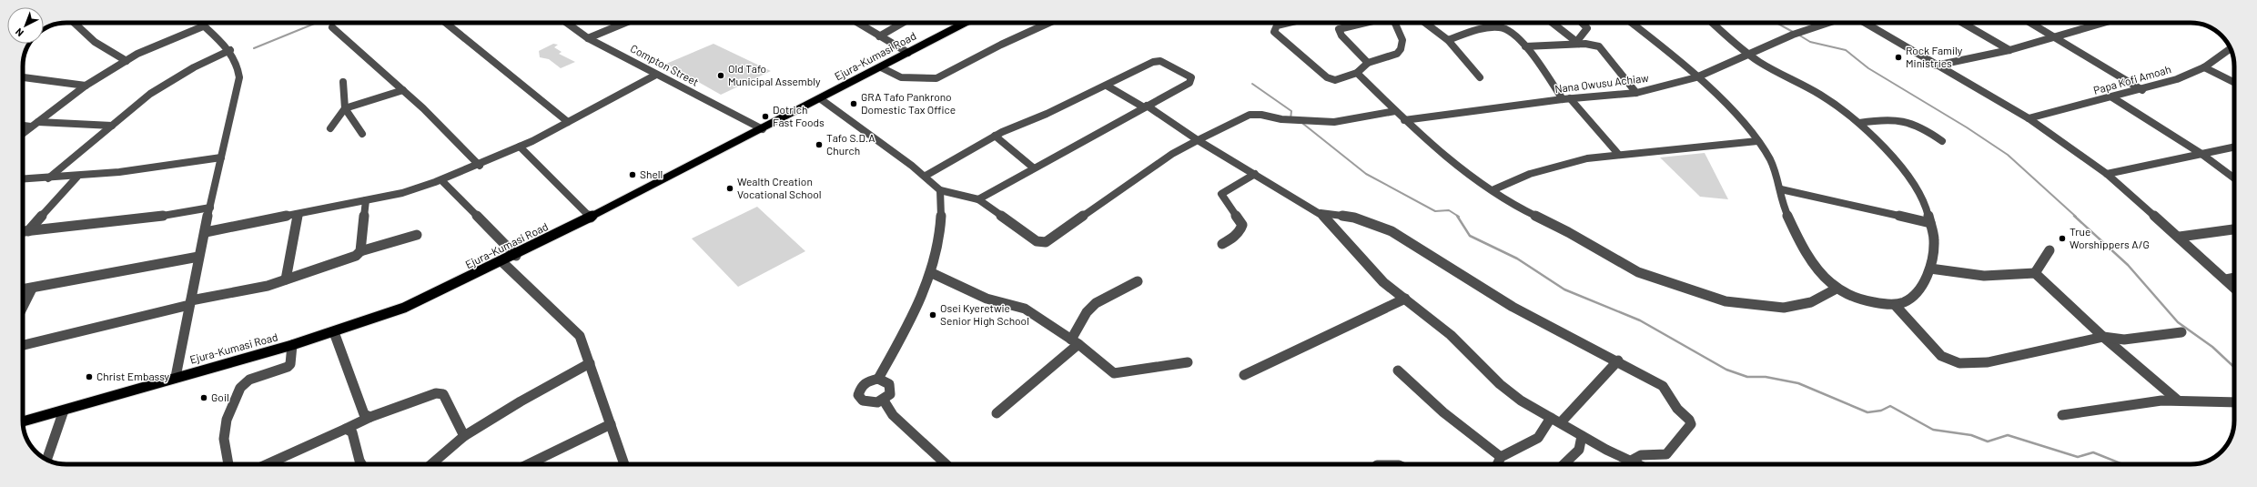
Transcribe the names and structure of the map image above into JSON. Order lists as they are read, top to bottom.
{
  "streets": {
    "main road": ["Ejura-Kumasi Road"],
    "street": ["Compton Street", "Papa Kofi Amoah", "Nana Owusu Achiaw"]
  },
  "crossings": [
    ["Ejura-Kumasi Road", "Compton Street"]
  ],
  "places": [
    "Rock Family Ministries",
    "Old Tafo Municipal Assembly",
    "GRA Tafo Pankrono Domestic Tax Office",
    "Dotrich Fast Foods",
    "Tafo S.D.A Church",
    "Shell",
    "Wealth Creation Vocational School",
    "True Worshippers A/G",
    "Osei Kyeretwie Senior High School",
    "Christ Embassy",
    "Goil"
  ],
  "north": "bottom left"
}
